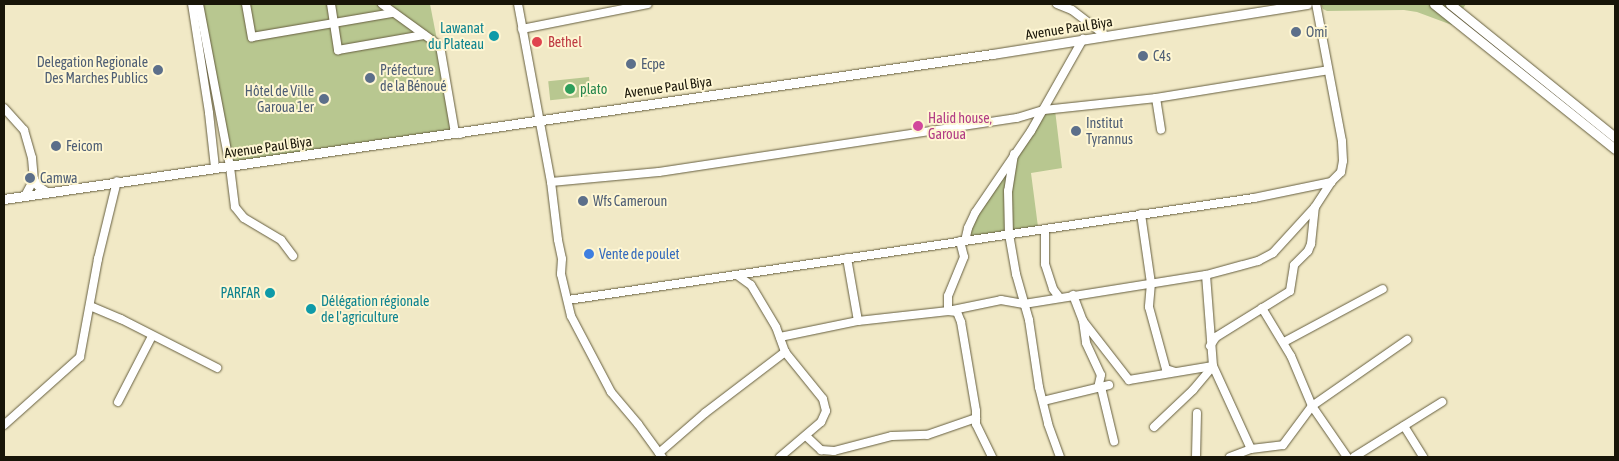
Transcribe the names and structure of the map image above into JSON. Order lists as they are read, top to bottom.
{
  "streets": {
    "main road": ["Avenue Paul Biya"]
  },
  "places": [
    "Omi",
    "Lawanat du Plateau",
    "Bethel",
    "C4s",
    "Ecpe",
    "Delegation Regionale Des Marches Publics",
    "Préfecture de la Bénoué",
    "plato",
    "Hôtel de Ville Garoua 1er",
    "Halid house, Garoua",
    "Institut Tyrannus",
    "Feicom",
    "Camwa",
    "Wfs Cameroun",
    "Vente de poulet",
    "PARFAR",
    "Délégation régionale de l'agriculture"
  ]
}
